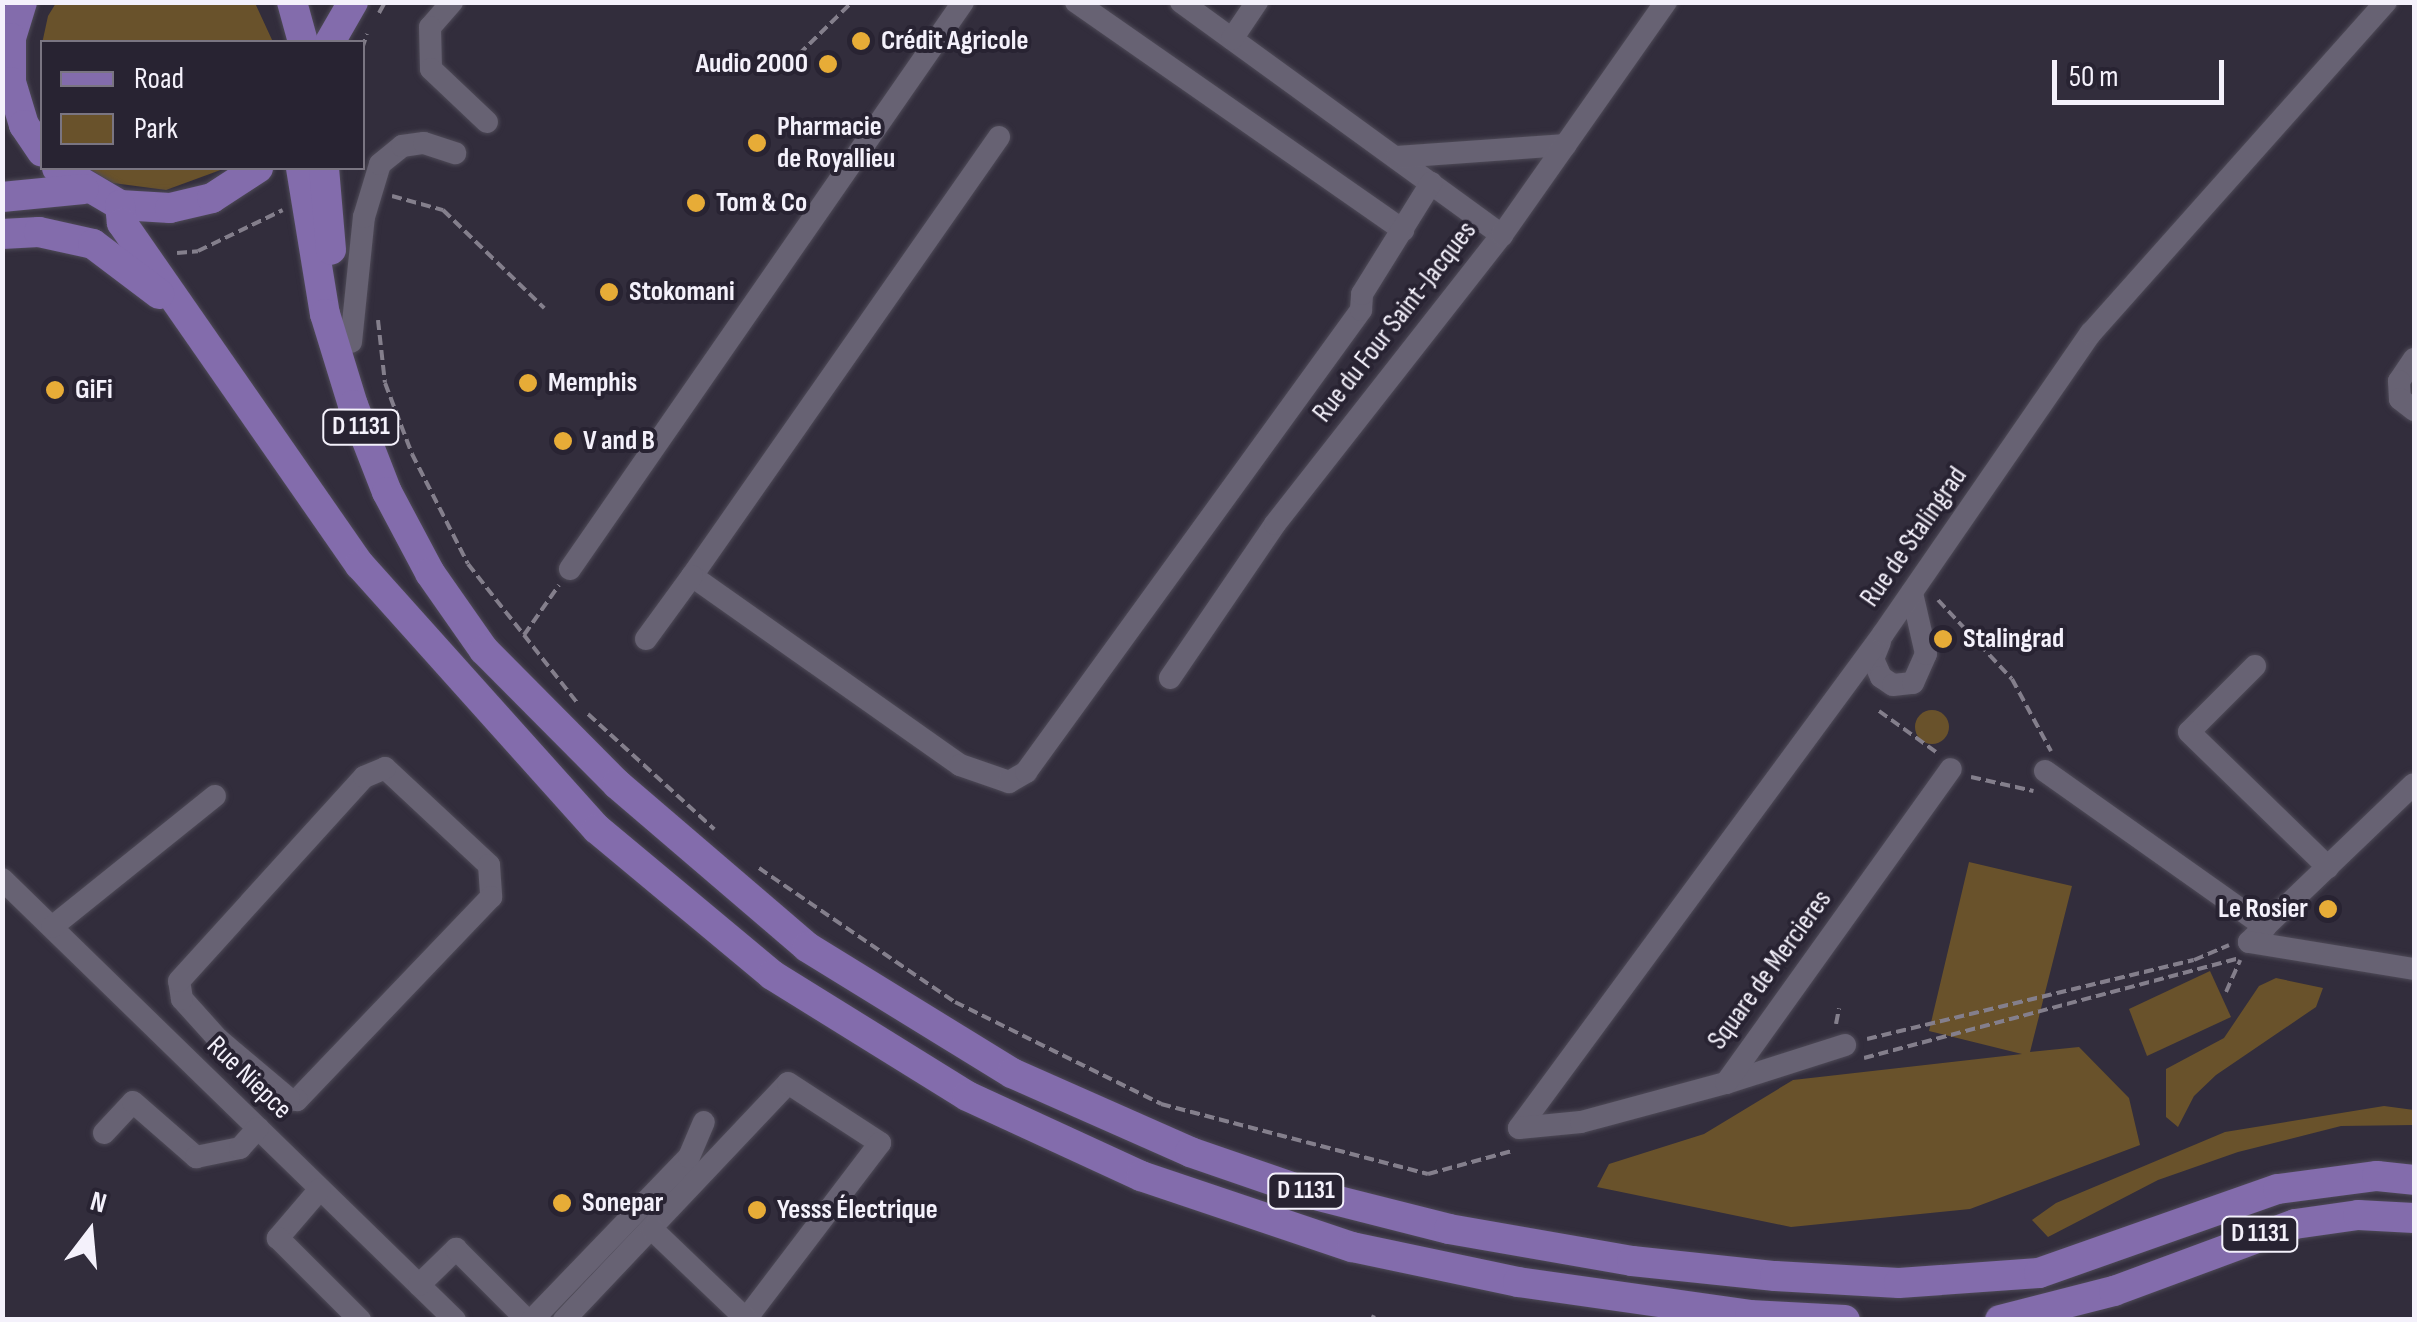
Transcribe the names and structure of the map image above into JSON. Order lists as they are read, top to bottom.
{
  "streets": {
    "main road": ["D 1131"],
    "street": [
      "Rue du Four Saint-Jacques",
      "Rue de Stalingrad",
      "Square de Mercieres",
      "Rue Niepce"
    ]
  },
  "crossings": [
    ["Rue de Stalingrad", "Square de Mercieres"]
  ],
  "places": [
    "Crédit Agricole",
    "Audio 2000",
    "Pharmacie de Royallieu",
    "Tom & Co",
    "Stokomani",
    "Memphis",
    "GiFi",
    "V and B",
    "Stalingrad",
    "Le Rosier",
    "Sonepar",
    "Yesss Électrique"
  ],
  "legend": ["Road", "Park"],
  "scale_bar": "50 m",
  "north": "top"
}
